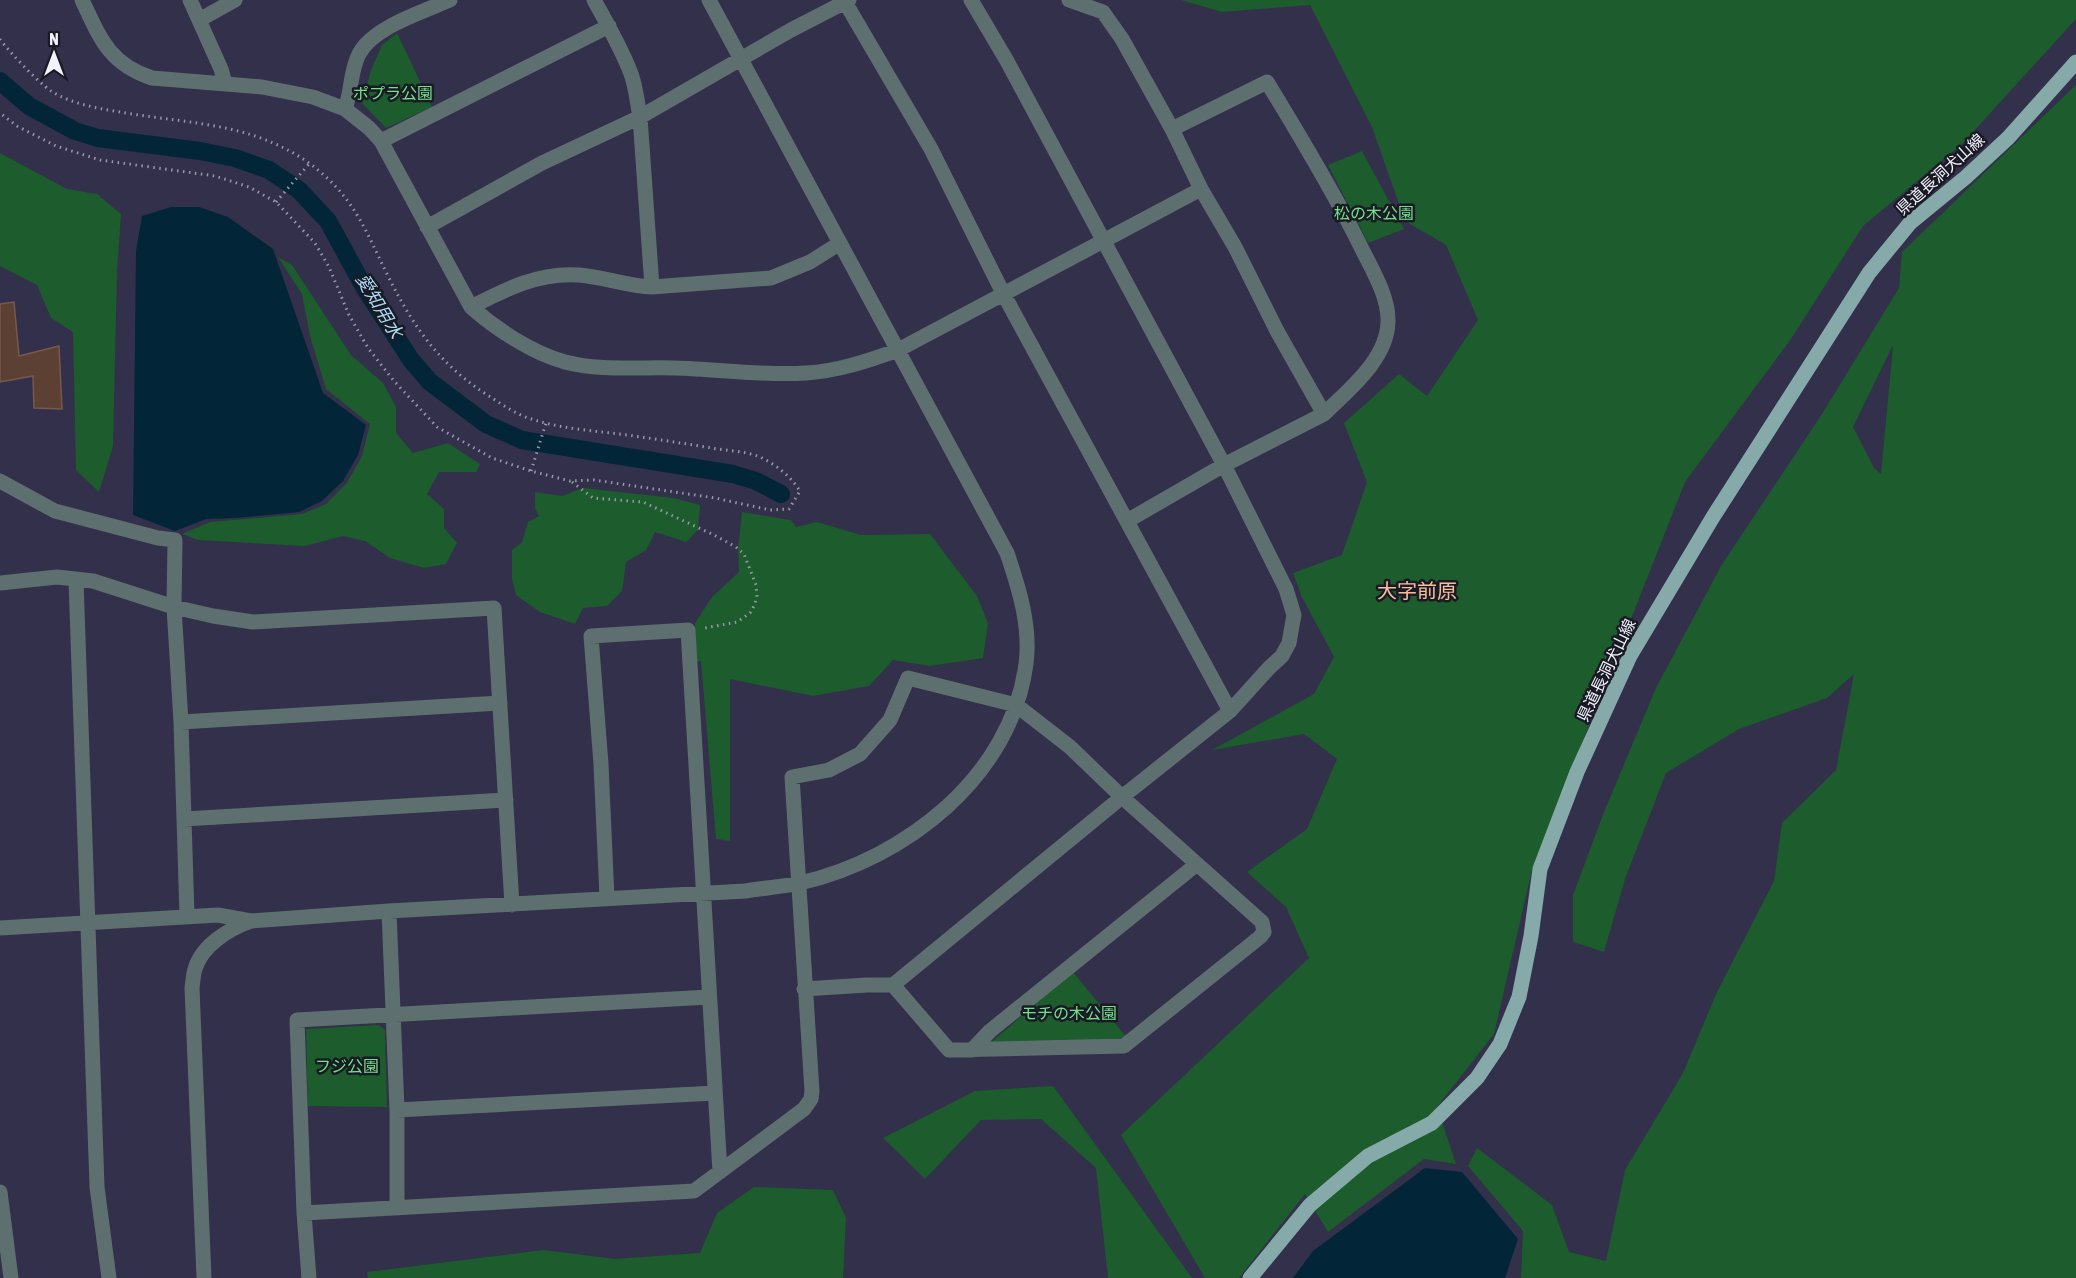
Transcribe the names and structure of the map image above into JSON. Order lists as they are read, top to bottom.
{
  "streets": {
    "main road": ["県道長洞犬山線"]
  },
  "districts": ["大字前原"],
  "water": ["愛知用水"],
  "parks": [
    "ポプラ公園",
    "松の木公園",
    "モチの木公園",
    "フジ公園"
  ],
  "north": "top"
}
